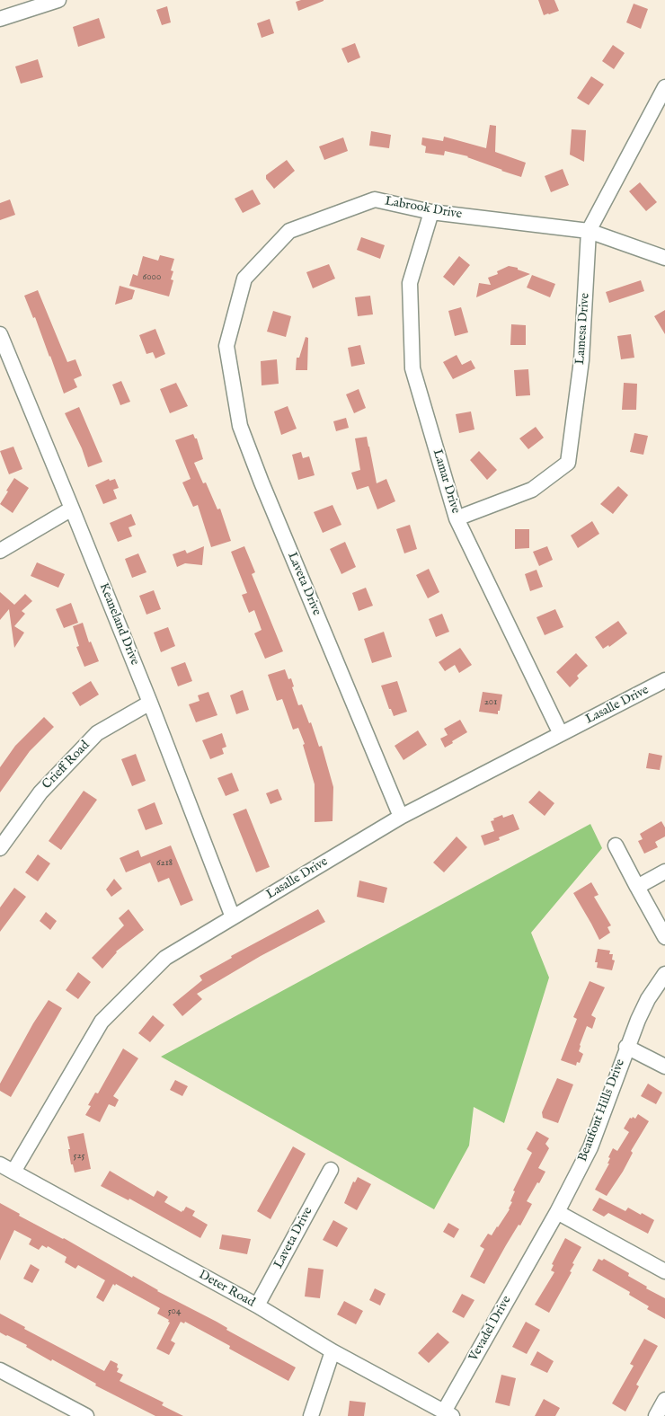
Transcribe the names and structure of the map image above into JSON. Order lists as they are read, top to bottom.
{
  "streets": {
    "street": [
      "Labrook Drive",
      "Lamesa Drive",
      "Lamar Drive",
      "Laveta Drive",
      "Keaneland Drive",
      "Lasalle Drive",
      "Crieff Road",
      "Beaufont Hills Drive",
      "Deter Road",
      "Vevadel Drive"
    ]
  },
  "crossings": [
    ["Labrook Drive", "Lamesa Drive"],
    ["Labrook Drive", "Lamar Drive"],
    ["Labrook Drive", "Laveta Drive"],
    ["Lamesa Drive", "Lamar Drive"],
    ["Lamar Drive", "Lasalle Drive"],
    ["Laveta Drive", "Lasalle Drive"],
    ["Laveta Drive", "Deter Road"],
    ["Keaneland Drive", "Lasalle Drive"],
    ["Keaneland Drive", "Crieff Road"],
    ["Lasalle Drive", "Deter Road"],
    ["Beaufont Hills Drive", "Vevadel Drive"],
    ["Deter Road", "Vevadel Drive"]
  ],
  "house_numbers": [
    "6000",
    "201",
    "6218",
    "525",
    "504"
  ]
}
